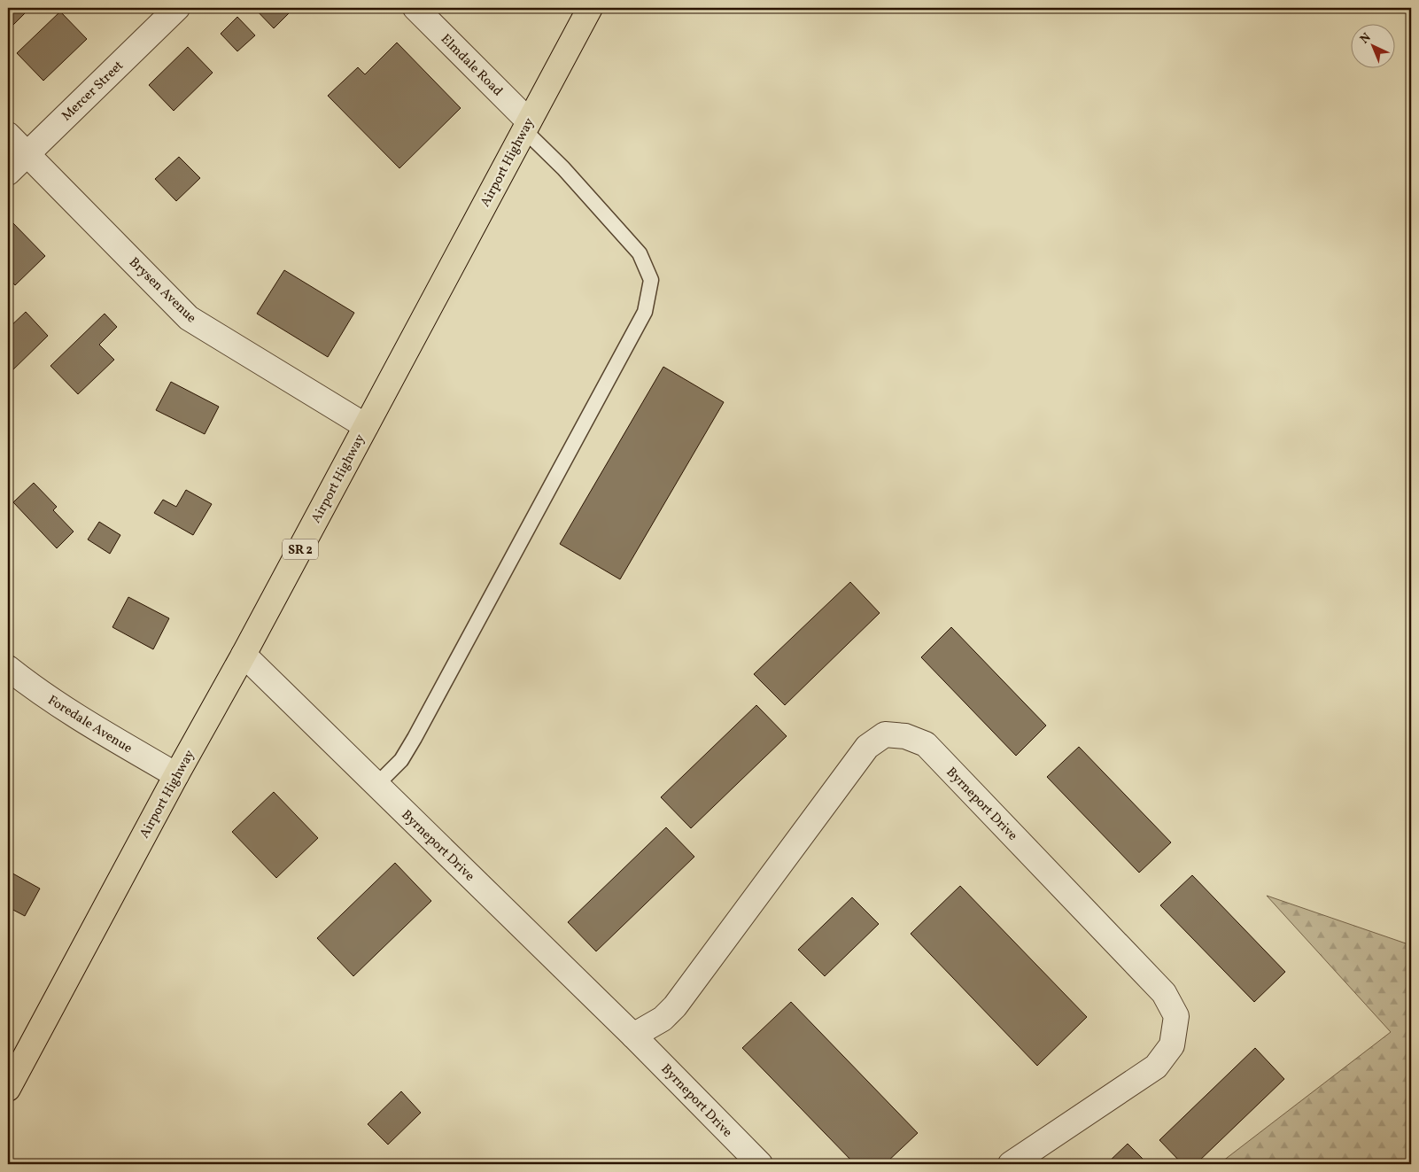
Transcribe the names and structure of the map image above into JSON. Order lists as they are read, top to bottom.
{
  "streets": {
    "main road": ["Airport Highway", "SR 2"],
    "street": [
      "Elmdale Road",
      "Mercer Street",
      "Brysen Avenue",
      "Foredale Avenue",
      "Byrneport Drive"
    ]
  },
  "crossings": [
    ["Elmdale Road", "Airport Highway"],
    ["Mercer Street", "Brysen Avenue"],
    ["Airport Highway", "Brysen Avenue"],
    ["Airport Highway", "Foredale Avenue"],
    ["Airport Highway", "Byrneport Drive"]
  ],
  "north": "top left"
}
